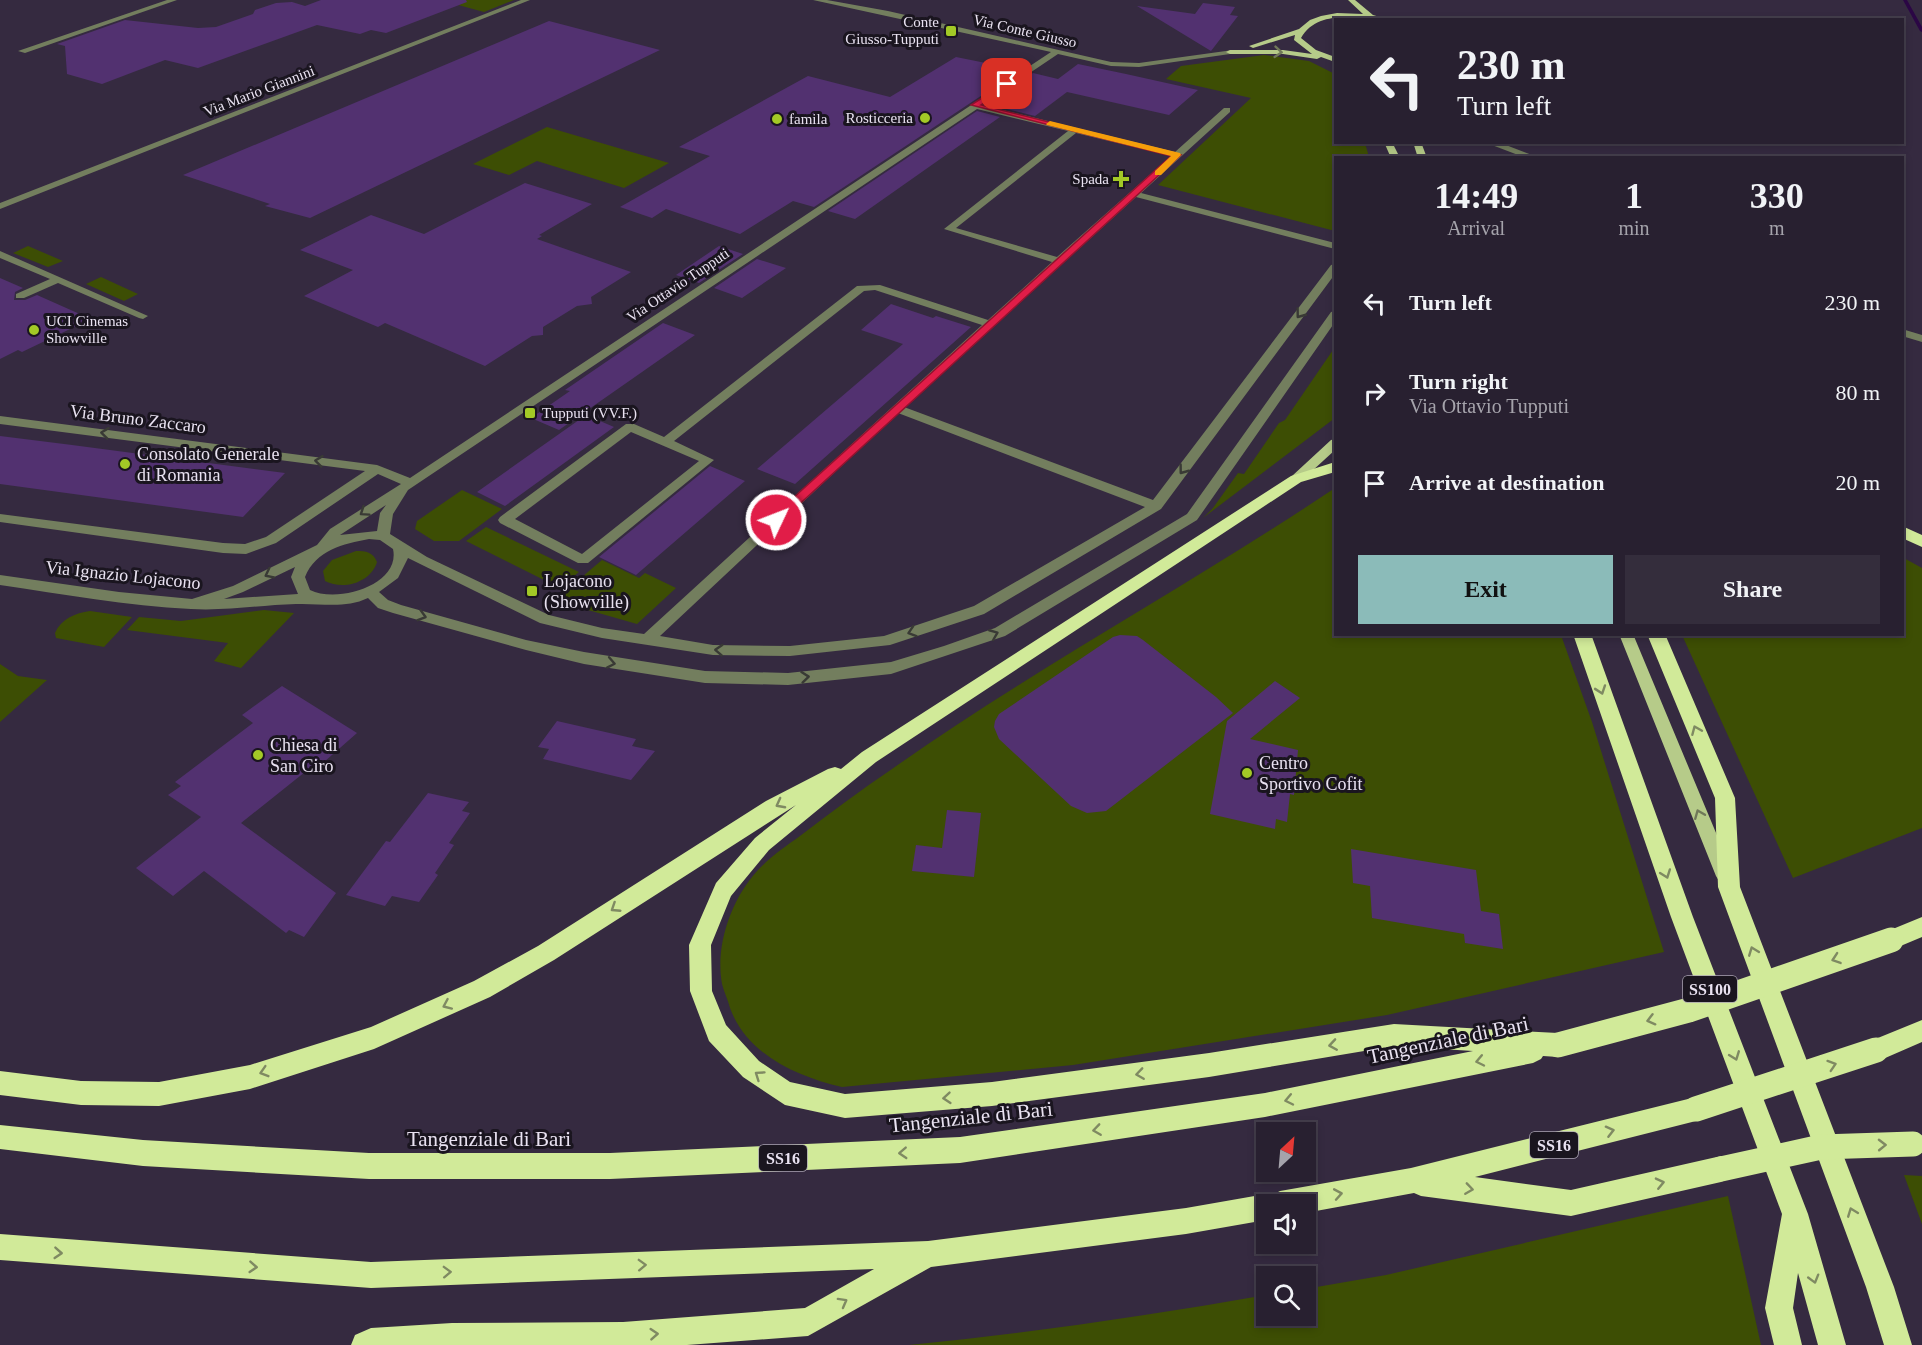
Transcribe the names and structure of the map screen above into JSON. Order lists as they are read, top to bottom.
{
  "streets": {
    "highway": ["SS100", "Tangenziale di Bari", "SS16"],
    "street": [
      "Via Conte Giusso",
      "Via Mario Giannini",
      "Via Ottavio Tupputi",
      "Via Bruno Zaccaro",
      "Via Ignazio Lojacono"
    ]
  },
  "crossings": [
    ["Via Conte Giusso", "Via Ottavio Tupputi"],
    ["Via Ottavio Tupputi", "Via Bruno Zaccaro"],
    ["Via Ottavio Tupputi", "Via Ignazio Lojacono"]
  ],
  "places": {
    "transit": ["Conte Giusso-Tupputi", "Tupputi (VV.F.)", "Lojacono (Showville)"],
    "other": [
      "Rosticceria",
      "famila",
      "UCI Cinemas Showville",
      "Consolato Generale di Romania",
      "Chiesa di San Ciro",
      "Centro Sportivo Cofit"
    ],
    "health": ["Spada"]
  },
  "north": "top right",
  "page": {
    "turn": ["230 m", "Turn left"],
    "eta": [
      "14:49",
      "Arrival",
      "1",
      "min",
      "330",
      "m"
    ],
    "list": [
      {
        "name": "Turn left",
        "value": "230 m"
      },
      {
        "name": "Turn right",
        "note": "Via Ottavio Tupputi",
        "value": "80 m"
      },
      {
        "name": "Arrive at destination",
        "value": "20 m"
      }
    ],
    "buttons": ["Exit", "Share"]
  }
}
